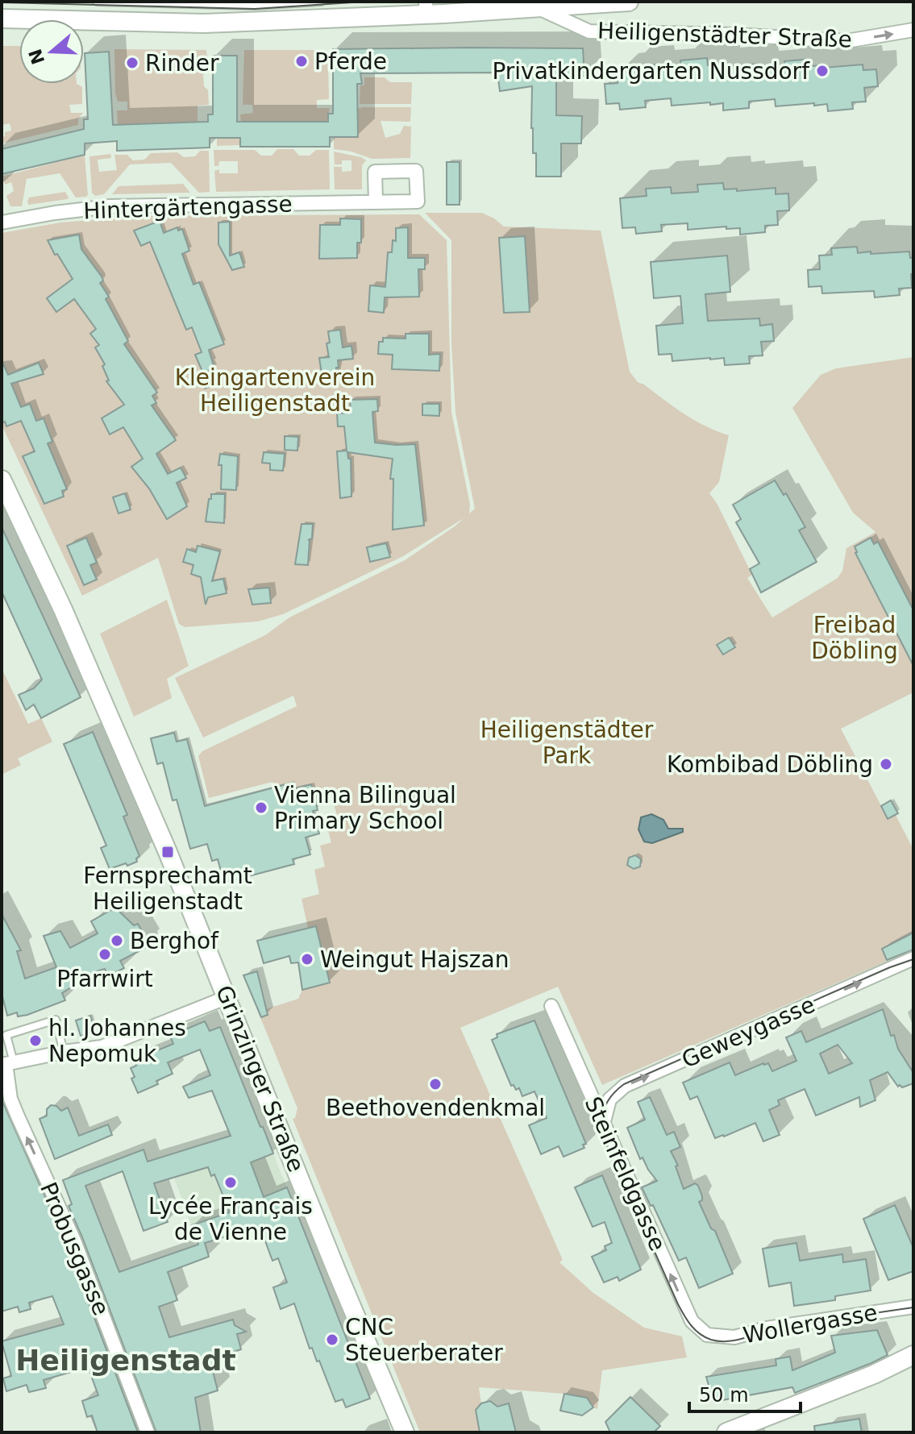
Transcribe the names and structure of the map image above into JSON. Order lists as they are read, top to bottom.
{
  "streets": {
    "street": [
      "Heiligenstädter Straße",
      "Hintergärtengasse",
      "Geweygasse",
      "Grinzinger Straße",
      "Steinfeldgasse",
      "Probusgasse",
      "Wollergasse"
    ]
  },
  "crossings": [
    ["Geweygasse", "Steinfeldgasse"],
    ["Steinfeldgasse", "Wollergasse"]
  ],
  "one_way": [
    "Heiligenstädter Straße",
    "Geweygasse",
    "Steinfeldgasse",
    "Probusgasse"
  ],
  "districts": ["Heiligenstadt"],
  "parks": ["Kleingartenverein Heiligenstadt", "Freibad Döbling", "Heiligenstädter Park"],
  "places": {
    "other": [
      "Pferde",
      "Rinder",
      "Privatkindergarten Nussdorf",
      "Kombibad Döbling",
      "Vienna Bilingual Primary School",
      "Berghof",
      "Pfarrwirt",
      "Weingut Hajszan",
      "hl. Johannes Nepomuk",
      "Beethovendenkmal",
      "Lycée Français de Vienne",
      "CNC Steuerberater"
    ],
    "transit": ["Fernsprechamt Heiligenstadt"]
  },
  "scale_bar": "50 m",
  "north": "left"
}
